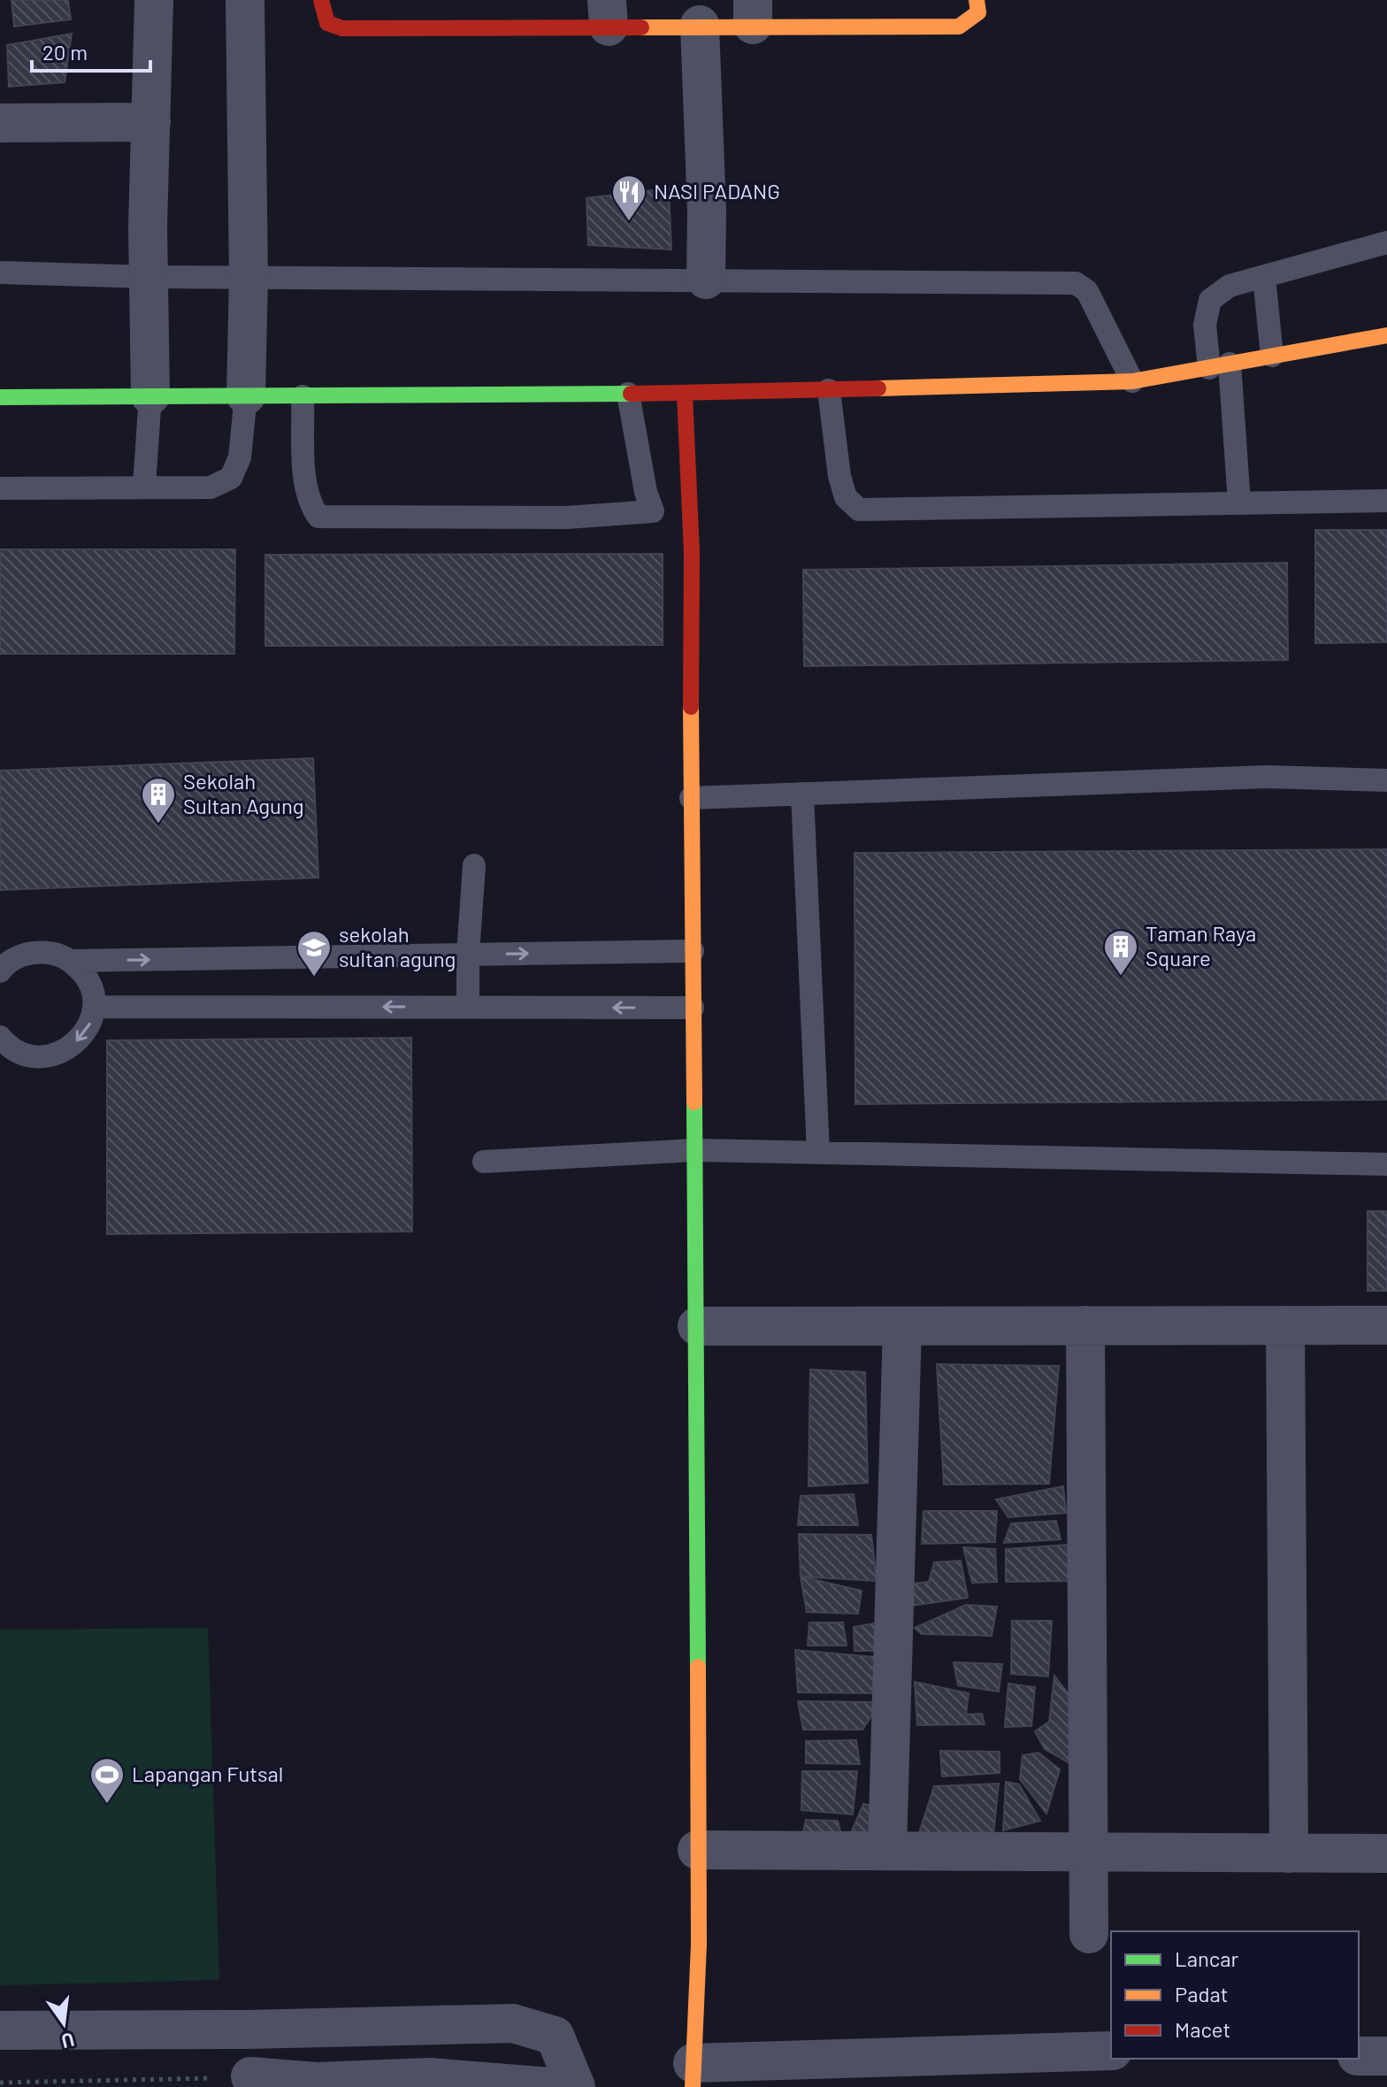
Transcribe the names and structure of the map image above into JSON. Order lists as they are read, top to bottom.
{
  "places": {
    "restaurant": ["NASI PADANG"],
    "building": ["Sekolah Sultan Agung", "Taman Raya Square"],
    "school or university": ["sekolah sultan agung"],
    "sports": ["Lapangan Futsal"]
  },
  "legend": ["Lancar", "Padat", "Macet"],
  "scale_bar": "20 m",
  "north": "bottom"
}
